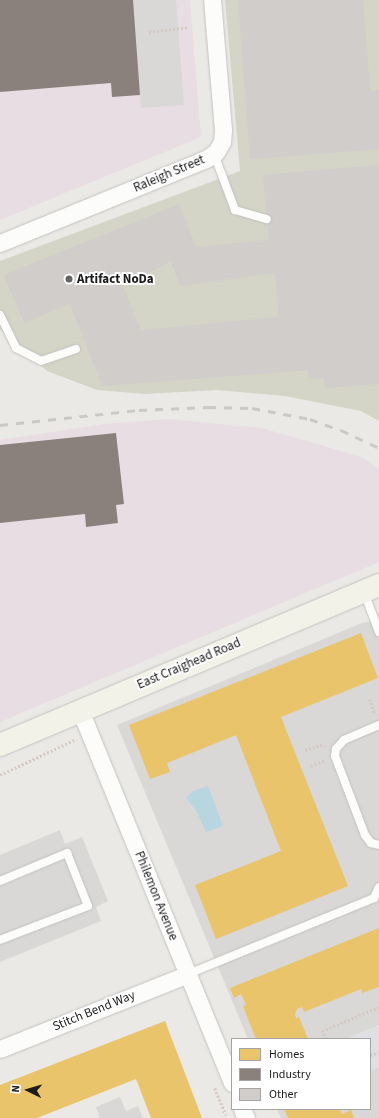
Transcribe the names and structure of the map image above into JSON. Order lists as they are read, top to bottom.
{
  "streets": {
    "street": [
      "Raleigh Street",
      "East Craighead Road",
      "Philemon Avenue",
      "Stitch Bend Way"
    ]
  },
  "crossings": [
    ["East Craighead Road", "Philemon Avenue"],
    ["Philemon Avenue", "Stitch Bend Way"]
  ],
  "places": ["Artifact NoDa"],
  "legend": ["Homes", "Industry", "Other"],
  "north": "left"
}
